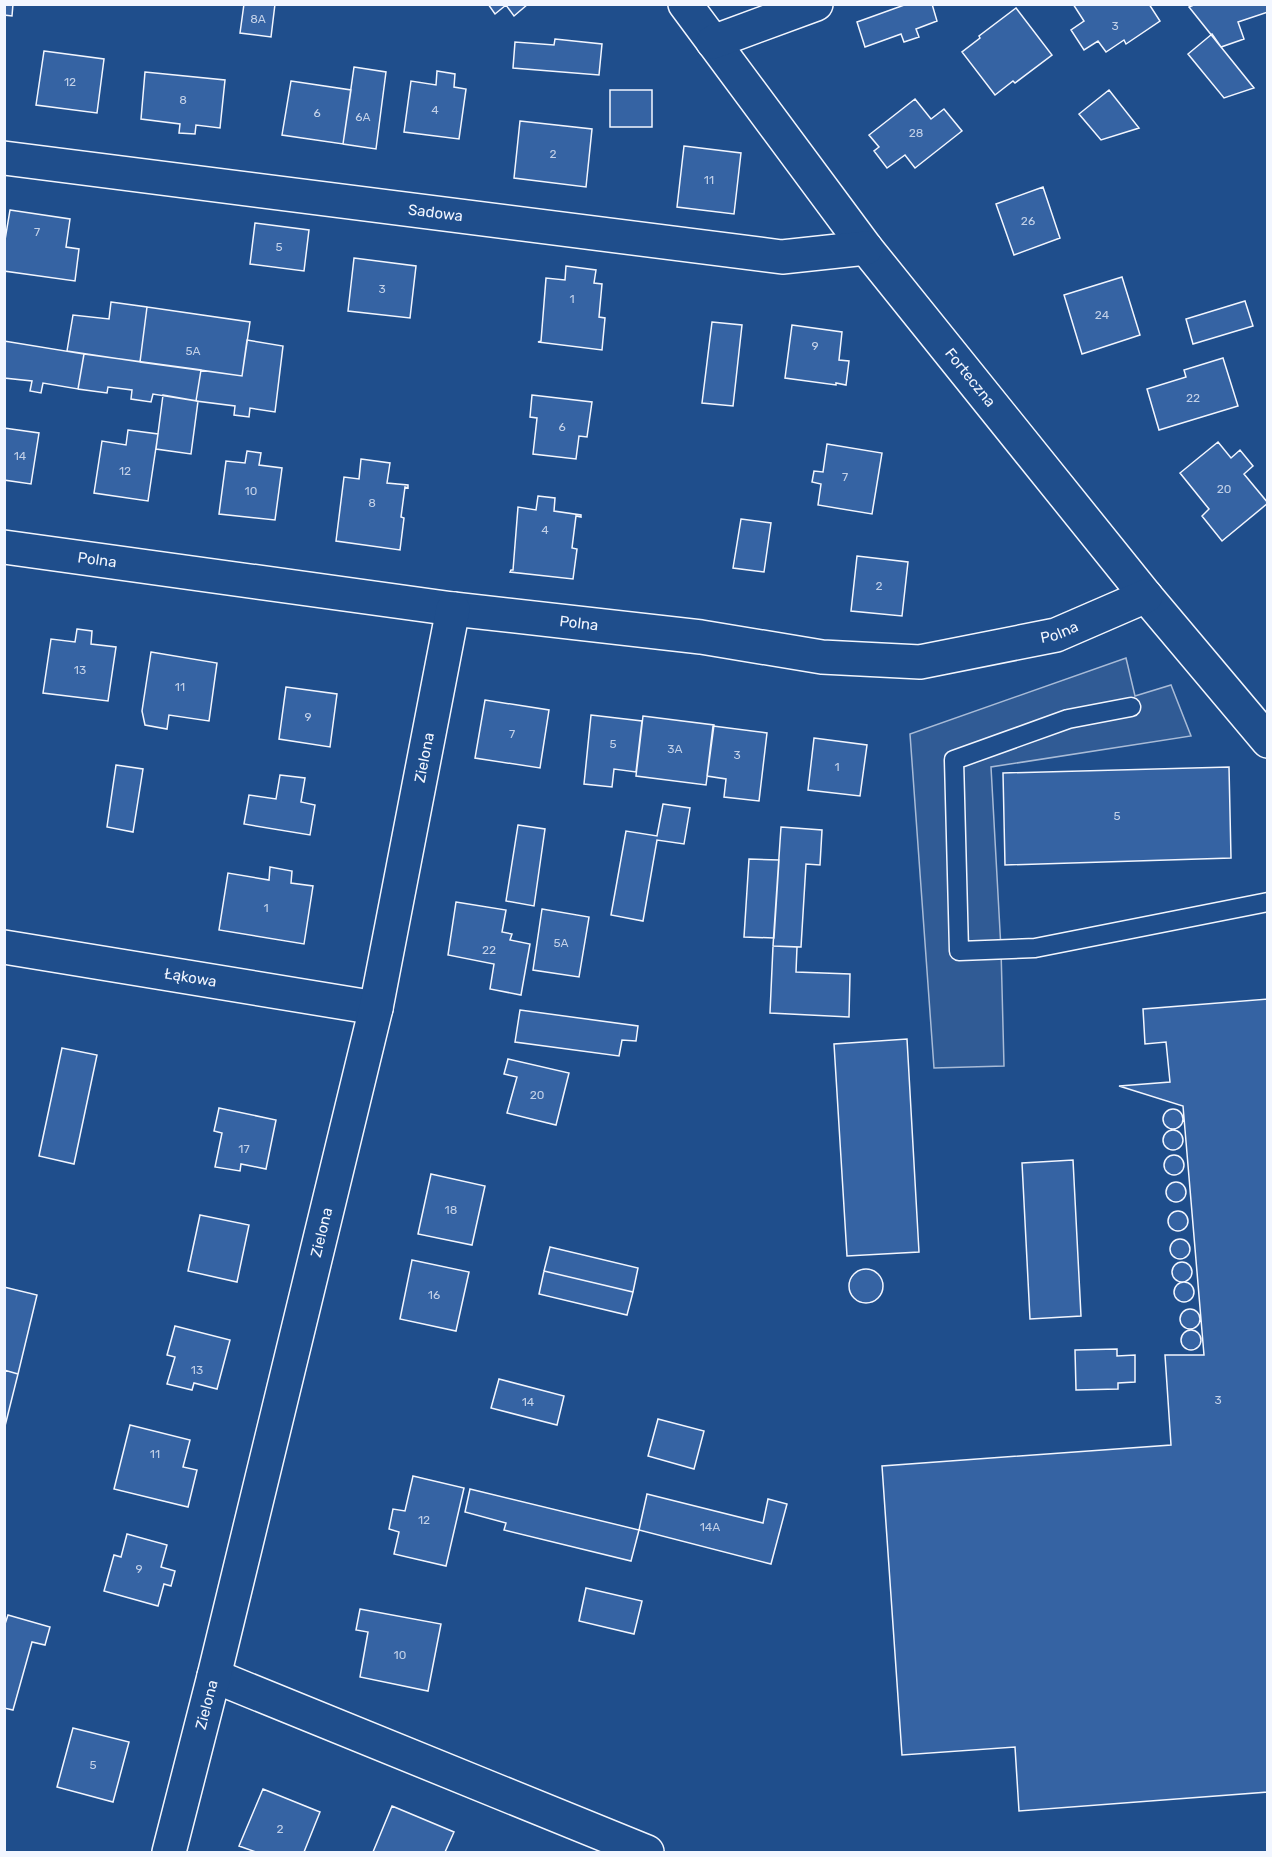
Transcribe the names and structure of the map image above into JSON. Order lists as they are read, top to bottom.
{
  "streets": {
    "street": [
      "Sadowa",
      "Forteczna",
      "Polna",
      "Zielona",
      "Łąkowa"
    ]
  },
  "crossings": [
    ["Sadowa", "Forteczna"],
    ["Forteczna", "Polna"],
    ["Polna", "Zielona"],
    ["Zielona", "Łąkowa"]
  ],
  "house_numbers": [
    "8A",
    "3",
    "12",
    "8",
    "4",
    "6",
    "6A",
    "28",
    "2",
    "11",
    "26",
    "7",
    "5",
    "3",
    "1",
    "24",
    "9",
    "5A",
    "22",
    "6",
    "14",
    "12",
    "7",
    "20",
    "10",
    "8",
    "4",
    "2",
    "13",
    "11",
    "9",
    "7",
    "5",
    "3A",
    "3",
    "1",
    "5",
    "1",
    "5A",
    "22",
    "20",
    "17",
    "18",
    "16",
    "13",
    "3",
    "14",
    "11",
    "12",
    "14A",
    "9",
    "10",
    "5",
    "2"
  ]
}
